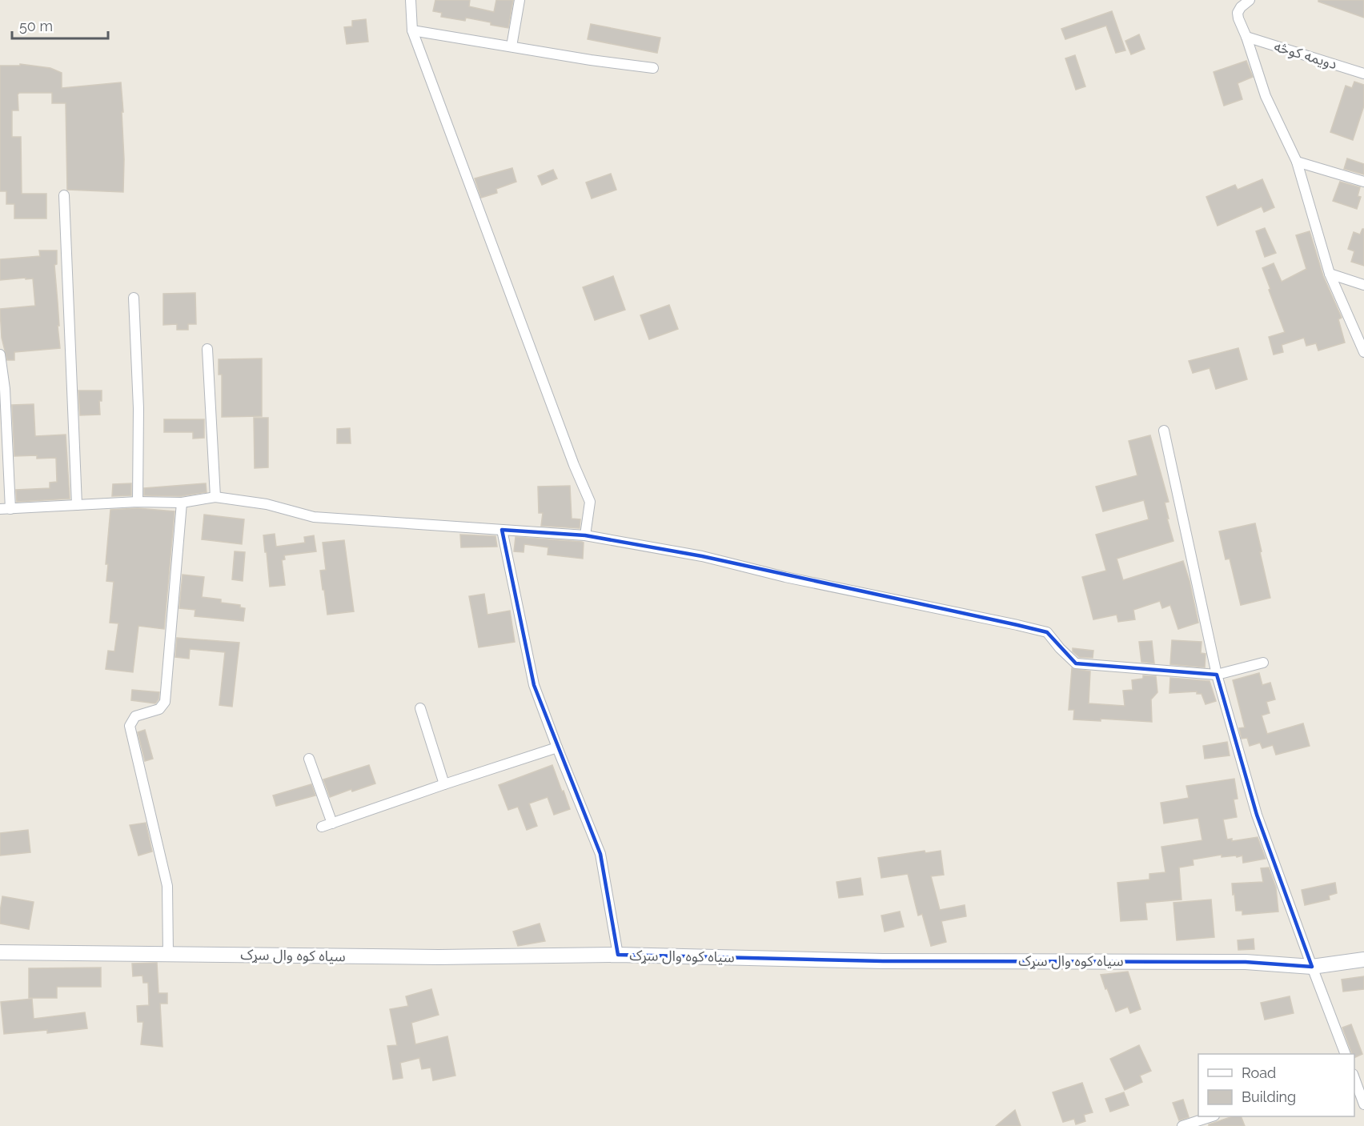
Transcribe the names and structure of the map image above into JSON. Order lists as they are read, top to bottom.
{
  "streets": {
    "street": ["دویمه کوڅه", "سیاه کوه وال سړک"]
  },
  "legend": ["Road", "Building"],
  "scale_bar": "50 m"
}
